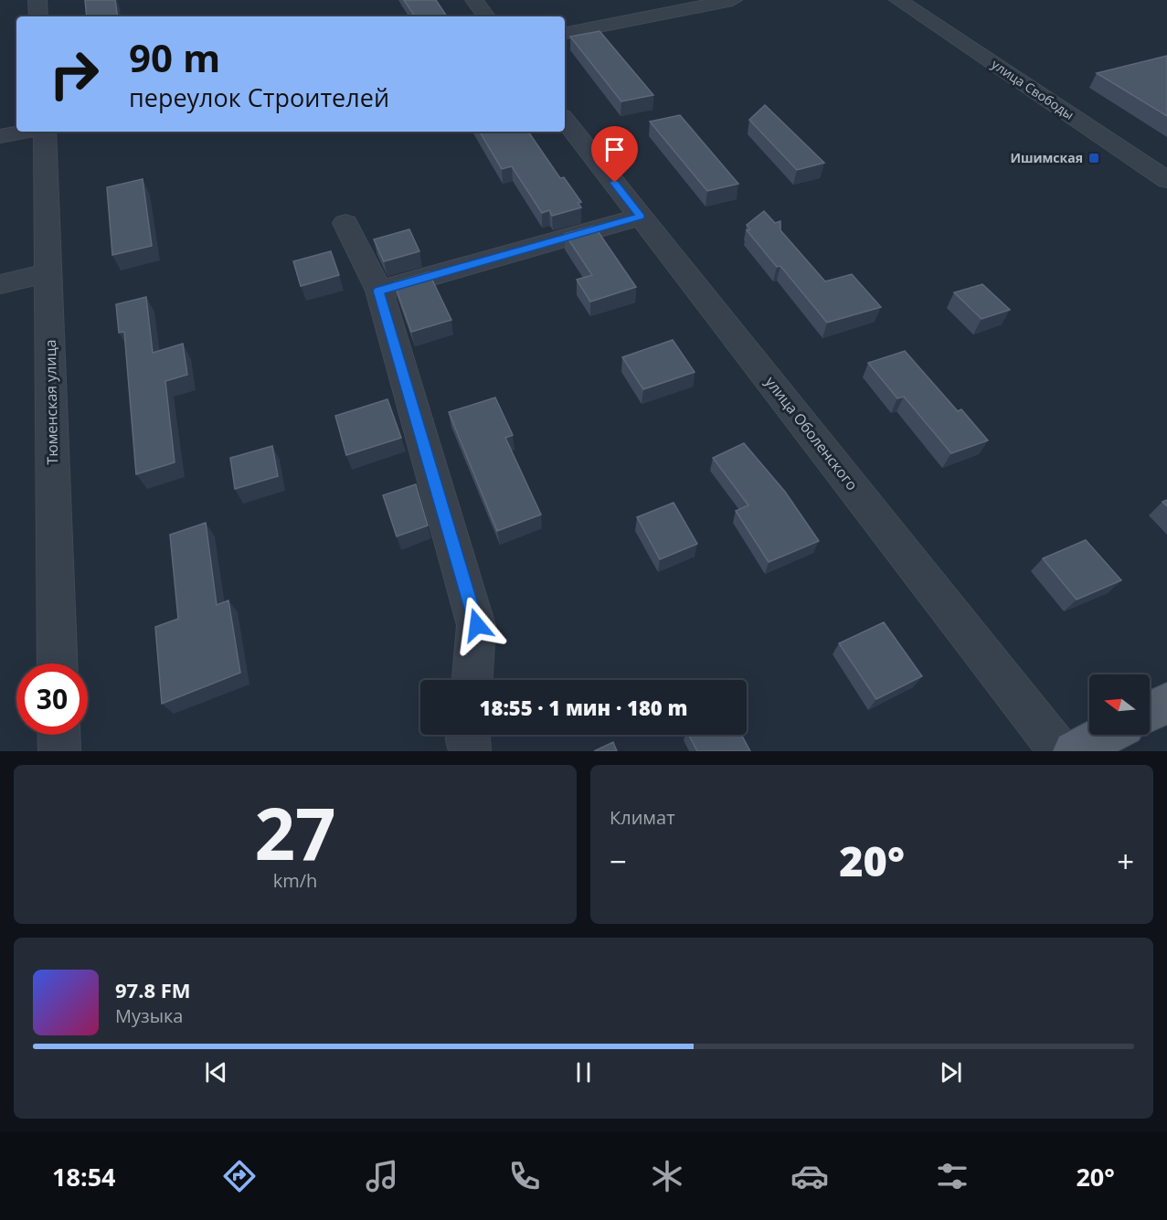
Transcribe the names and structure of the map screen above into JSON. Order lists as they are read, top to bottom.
{
  "streets": {
    "street": ["улица Свободы", "Тюменская улица", "улица Оболенского"]
  },
  "places": {
    "transit": ["Ишимская"]
  },
  "north": "left",
  "page": {
    "turn": ["90 m", "переулок Строителей"],
    "limit": "30",
    "trip": "18:55 · 1 мин · 180 m",
    "tile": [
      ["27", "km/h"],
      "Климат"
    ],
    "heat": ["−", "20°", "+"],
    "song": ["97.8 FM", "Музыка"],
    "tabs": ["18:54", "20°"]
  }
}
